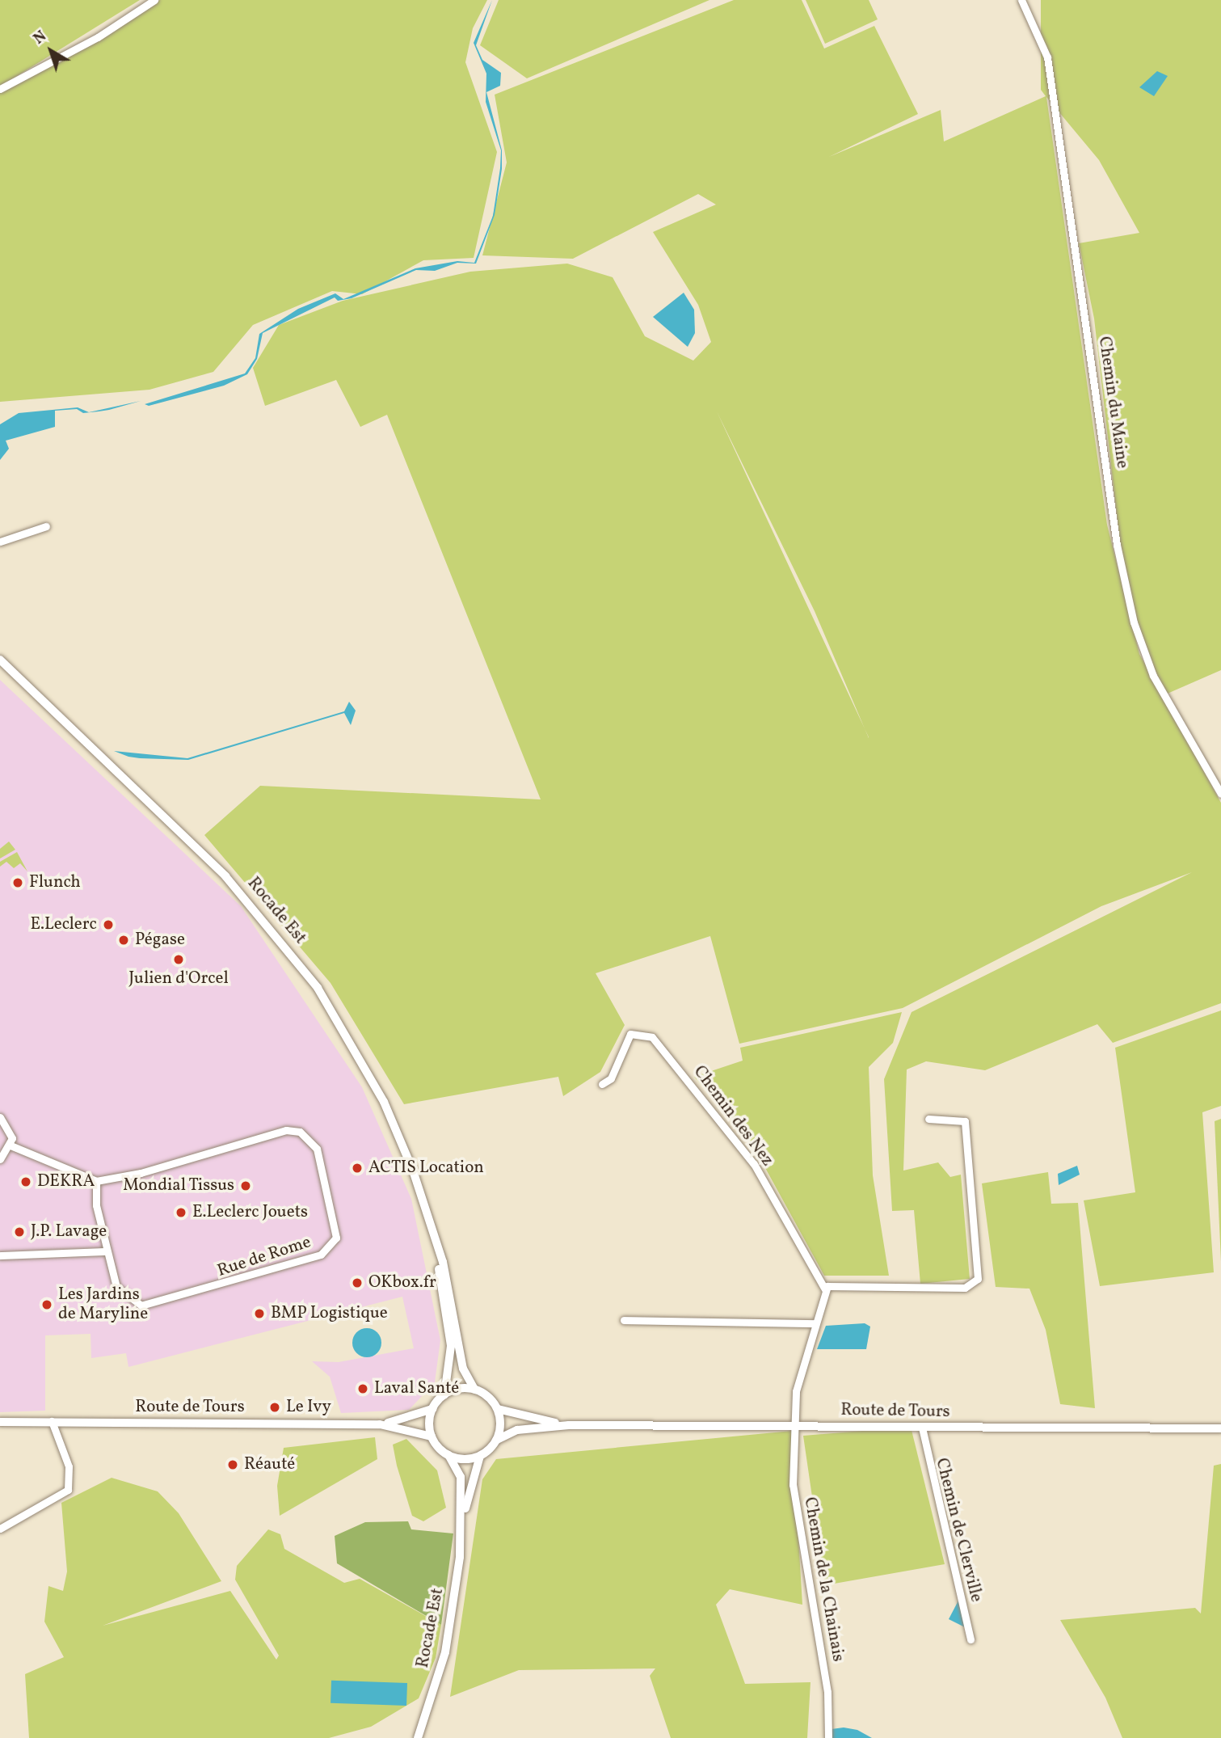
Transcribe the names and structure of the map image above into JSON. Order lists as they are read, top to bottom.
{
  "streets": {
    "main road": ["Rocade Est", "Route de Tours"],
    "street": [
      "Chemin du Maine",
      "Chemin des Nez",
      "Rue de Rome",
      "Chemin de Clerville",
      "Chemin de la Chainais"
    ]
  },
  "crossings": [
    ["Rocade Est", "Route de Tours"],
    ["Chemin des Nez", "Chemin de la Chainais"],
    ["Route de Tours", "Chemin de Clerville"],
    ["Route de Tours", "Chemin de la Chainais"]
  ],
  "places": [
    "Flunch",
    "E.Leclerc",
    "Pégase",
    "Julien d'Orcel",
    "ACTIS Location",
    "DEKRA",
    "Mondial Tissus",
    "E.Leclerc Jouets",
    "J.P. Lavage",
    "OKbox.fr",
    "Les Jardins de Maryline",
    "BMP Logistique",
    "Laval Santé",
    "Le Ivy",
    "Réauté"
  ],
  "north": "top left"
}
